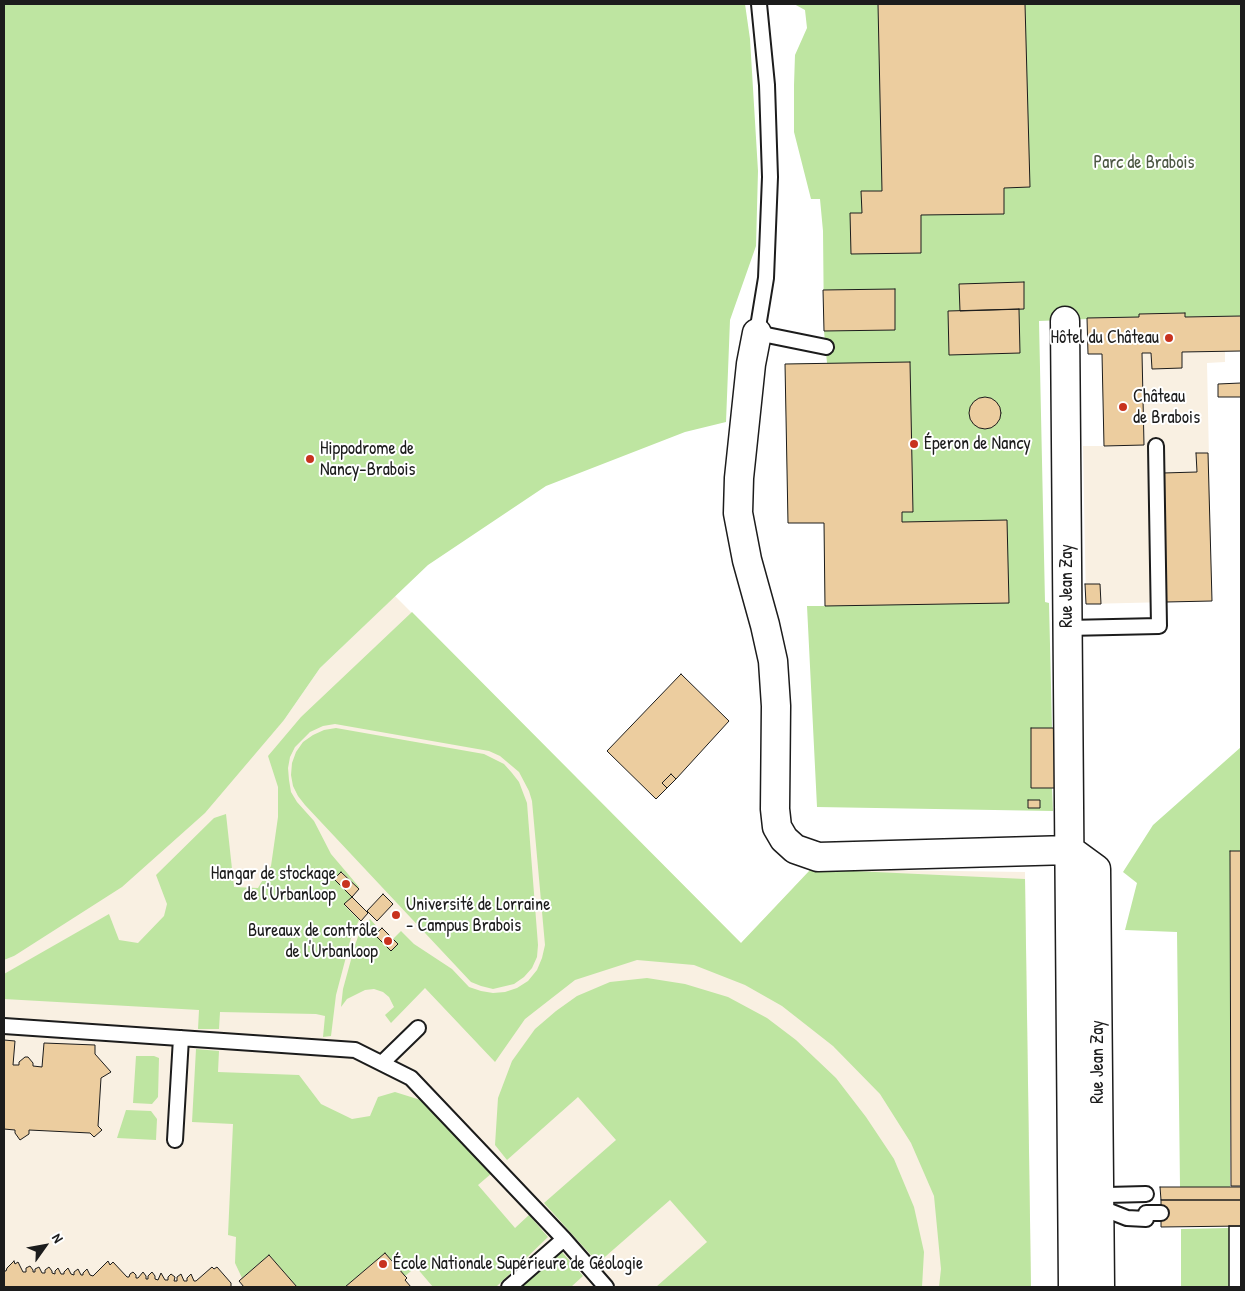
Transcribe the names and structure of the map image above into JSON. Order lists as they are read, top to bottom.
{
  "streets": {
    "street": ["Rue Jean Zay"]
  },
  "parks": ["Parc de Brabois"],
  "places": [
    "Hôtel du Château",
    "Château de Brabois",
    "Éperon de Nancy",
    "Hippodrome de Nancy-Brabois",
    "Hangar de stockage de l'Urbanloop",
    "Université de Lorraine - Campus Brabois",
    "Bureaux de contrôle de l'Urbanloop",
    "École Nationale Supérieure de Géologie"
  ],
  "north": "top right"
}
